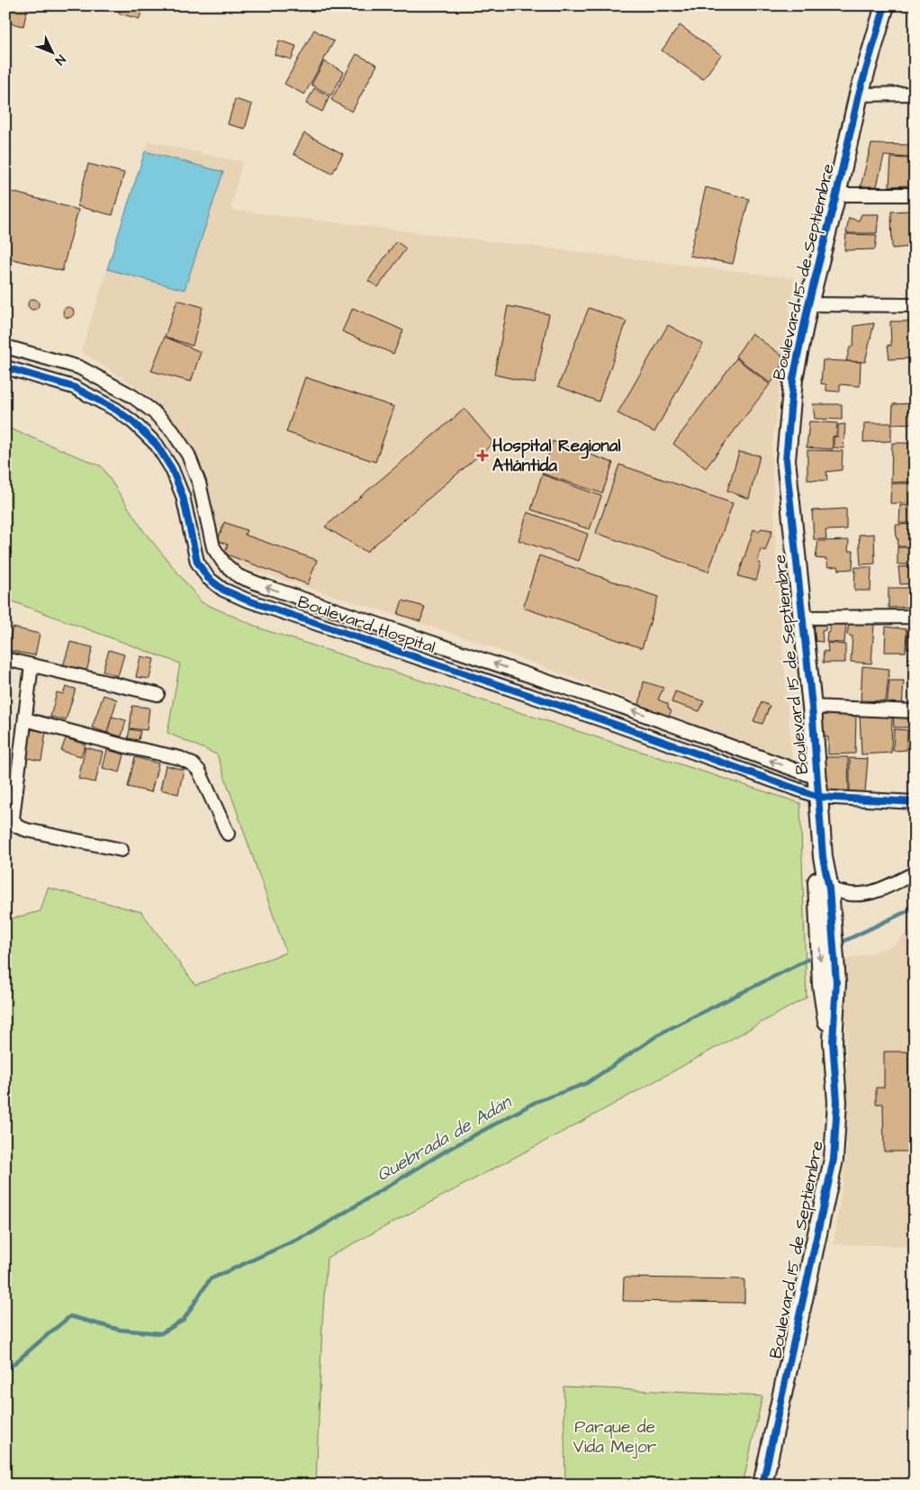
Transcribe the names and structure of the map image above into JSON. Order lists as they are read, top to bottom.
{
  "streets": {
    "street": ["Boulevard 15 de Septiembre", "Boulevard Hospital"]
  },
  "crossings": [
    ["Boulevard 15 de Septiembre", "Boulevard Hospital"]
  ],
  "water": ["Quebrada de Adán"],
  "parks": ["Parque de Vida Mejor"],
  "places": {
    "health": ["Hospital Regional Atlántida"]
  },
  "north": "bottom right"
}
